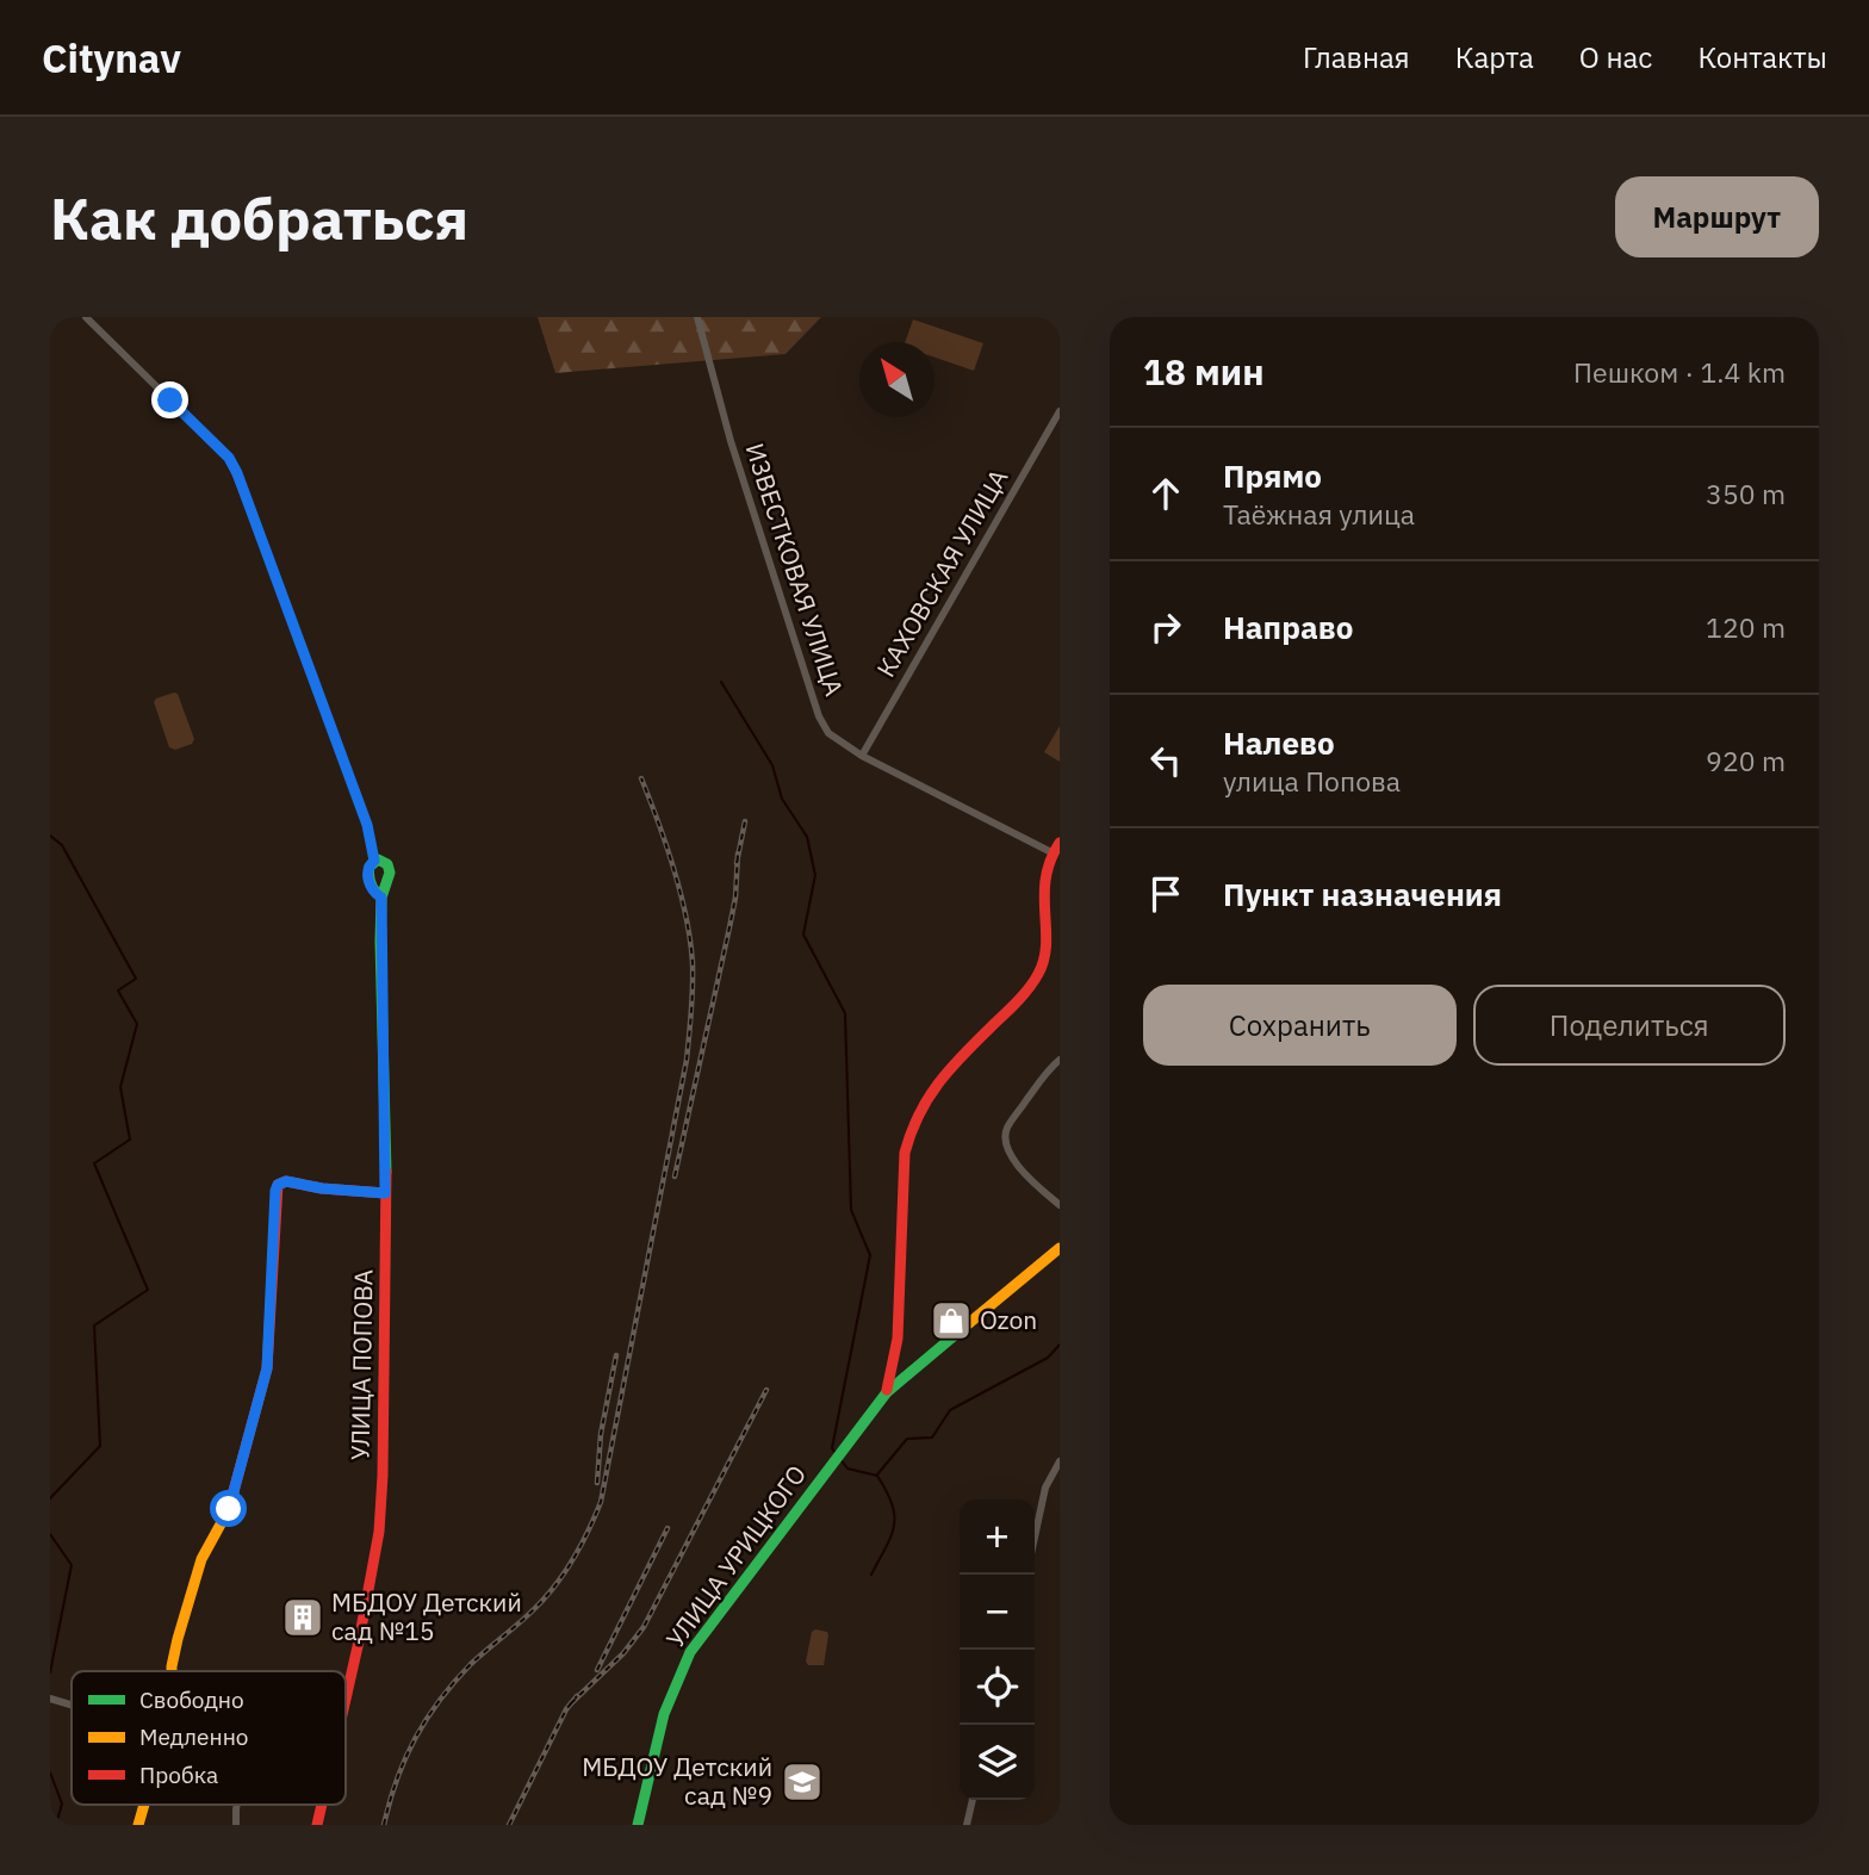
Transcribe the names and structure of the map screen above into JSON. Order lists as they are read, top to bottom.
{
  "streets": {
    "street": [
      "ИЗВЕСТКОВАЯ УЛИЦА",
      "КАХОВСКАЯ УЛИЦА",
      "УЛИЦА ПОПОВА",
      "УЛИЦА УРИЦКОГО"
    ]
  },
  "crossings": [
    ["ИЗВЕСТКОВАЯ УЛИЦА", "КАХОВСКАЯ УЛИЦА"]
  ],
  "places": {
    "shop": ["Ozon"],
    "building": ["МБДОУ Детский сад №15"],
    "school or university": ["МБДОУ Детский сад №9"]
  },
  "legend": ["Свободно", "Медленно", "Пробка"],
  "north": "top left",
  "page": {
    "header": "Citynav",
    "nav": [
      "Главная",
      "Карта",
      "О нас",
      "Контакты"
    ],
    "buttons": [
      "Маршрут",
      ["Сохранить", "Поделиться"]
    ],
    "title": "Как добраться",
    "heading": ["18 мин", "Пешком · 1.4 km"],
    "list": [
      ["Прямо", "Таёжная улица", "350 m"],
      ["Направо", "120 m"],
      ["Налево", "улица Попова", "920 m"],
      "Пункт назначения"
    ],
    "map_buttons": ["+", "−"]
  }
}
